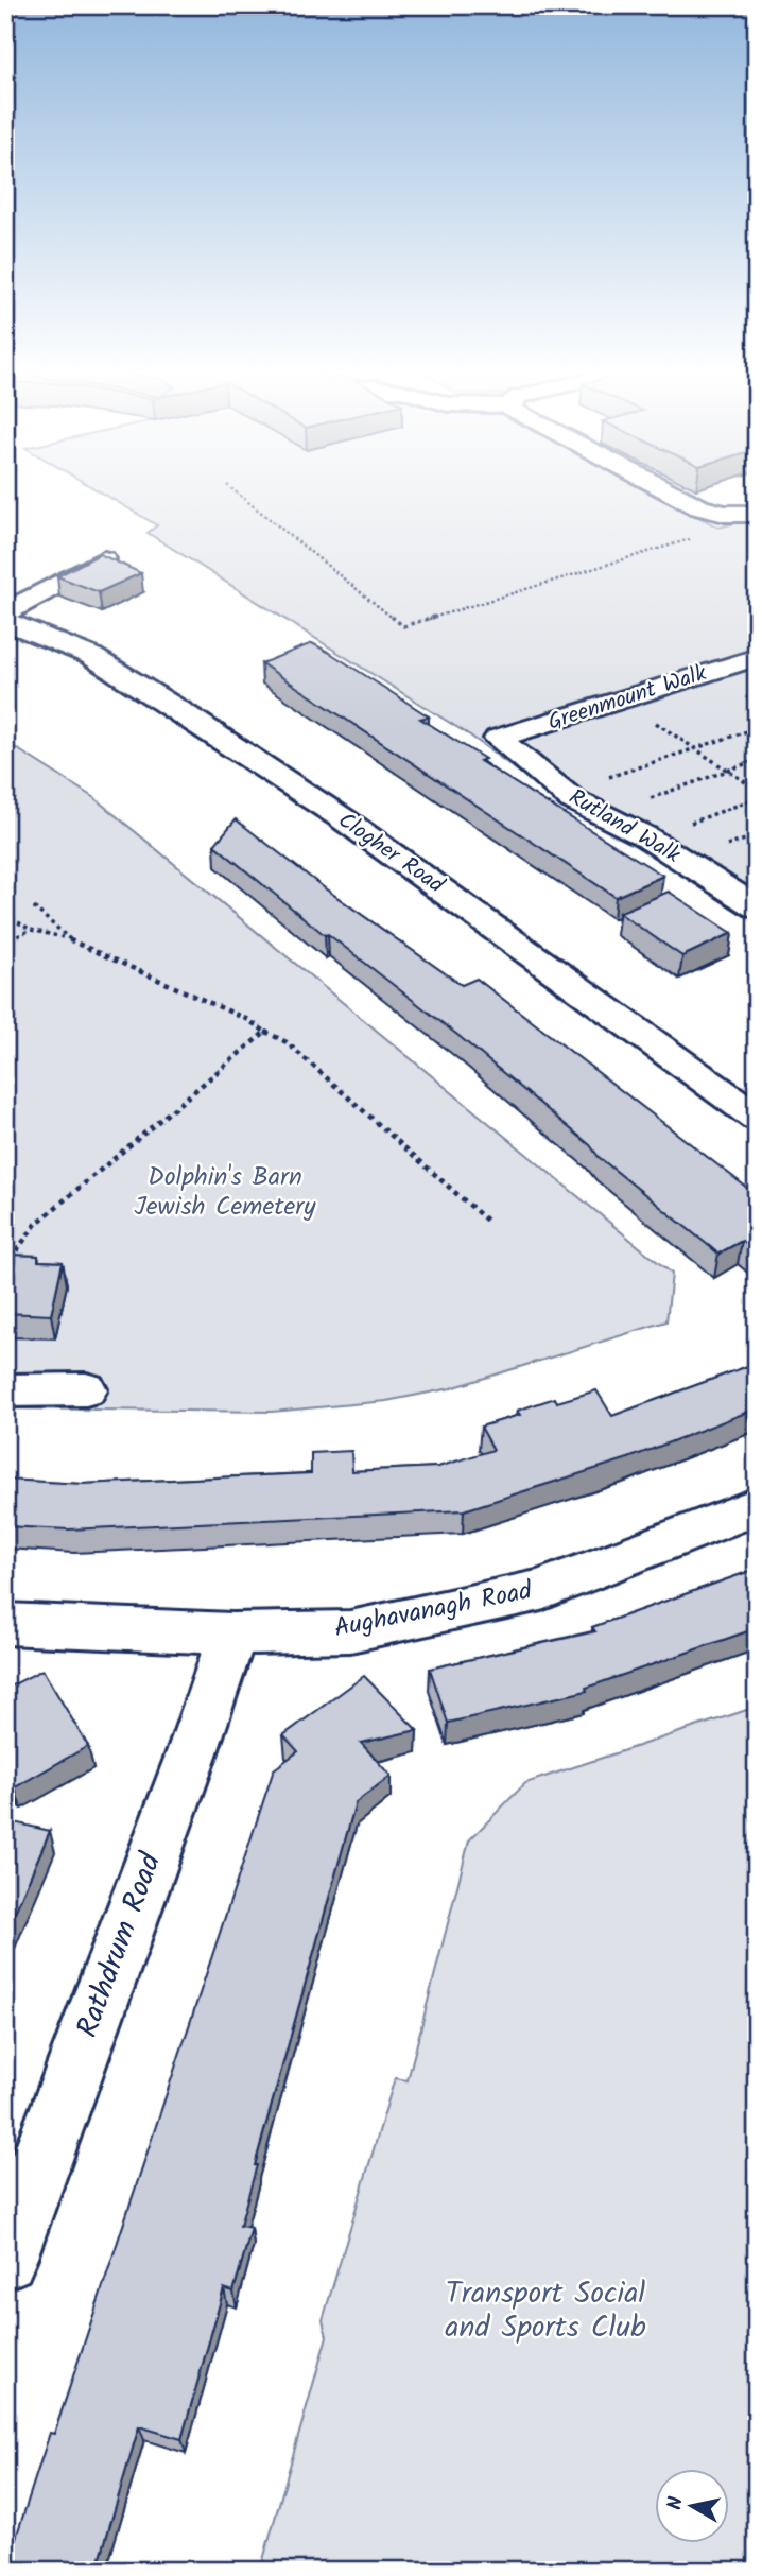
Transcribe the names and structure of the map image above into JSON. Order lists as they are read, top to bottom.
{
  "streets": {
    "street": [
      "Greenmount Walk",
      "Rutland Walk",
      "Clogher Road",
      "Aughavanagh Road",
      "Rathdrum Road"
    ]
  },
  "crossings": [
    ["Greenmount Walk", "Rutland Walk"],
    ["Aughavanagh Road", "Rathdrum Road"]
  ],
  "parks": ["Dolphin's Barn Jewish Cemetery", "Transport Social and Sports Club"],
  "north": "left"
}
